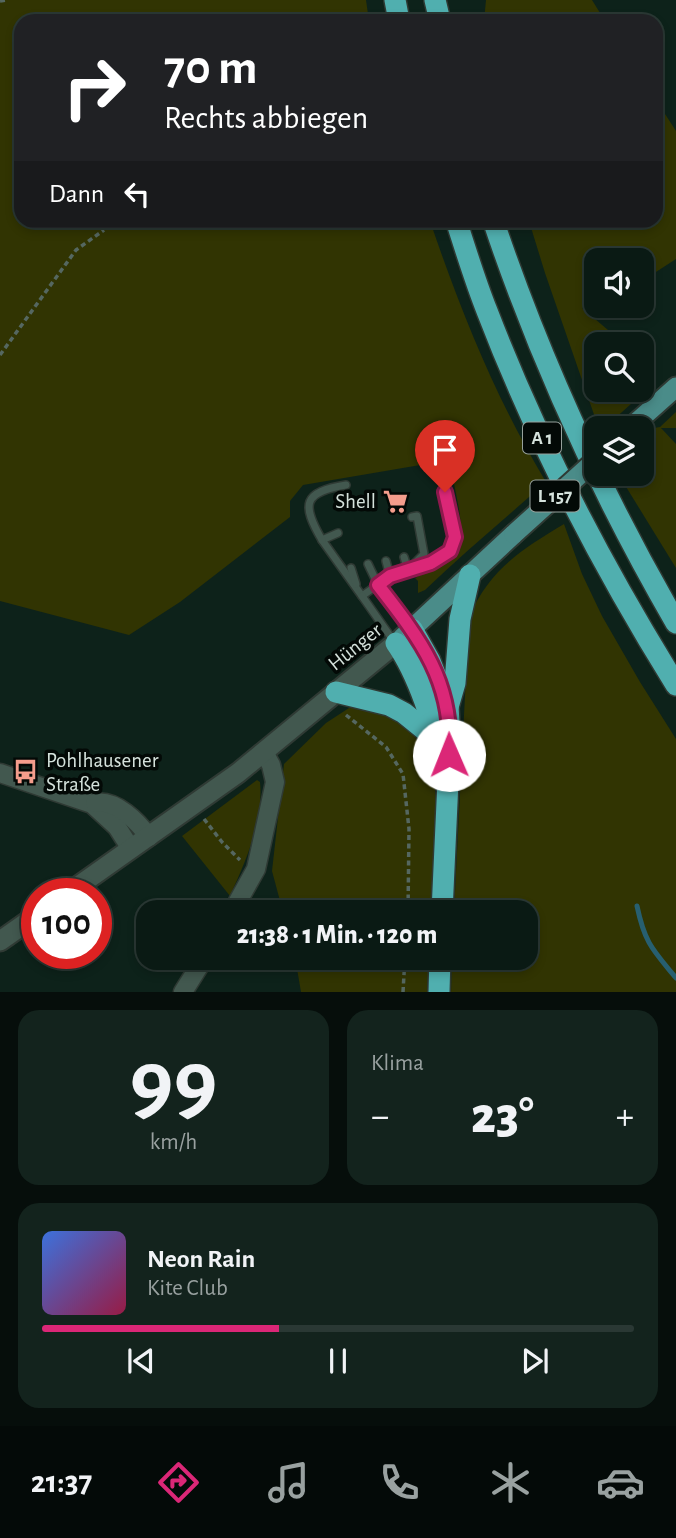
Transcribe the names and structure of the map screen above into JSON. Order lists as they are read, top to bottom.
{
  "streets": {
    "highway": ["A 1"],
    "main road": ["L 157", "Hünger"]
  },
  "places": {
    "supermarket": ["Shell"],
    "bus stop": ["Pohlhausener Straße"]
  },
  "page": {
    "turn": ["70 m", "Rechts abbiegen"],
    "then": "Dann",
    "limit": "100",
    "trip": "21:38 · 1 Min. · 120 m",
    "tile": [
      ["99", "km/h"],
      "Klima"
    ],
    "heat": ["−", "23°", "+"],
    "song": ["Neon Rain", "Kite Club"],
    "tabs": "21:37"
  }
}
